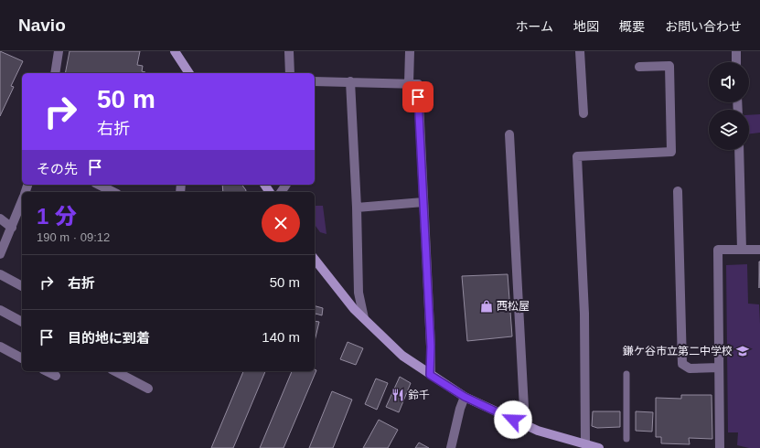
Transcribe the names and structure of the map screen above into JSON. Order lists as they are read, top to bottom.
{
  "places": {
    "shop": ["西松屋"],
    "school or university": ["鎌ケ谷市立第二中学校"],
    "restaurant": ["鈴千"]
  },
  "page": {
    "header": "Navio",
    "nav": [
      "ホーム",
      "地図",
      "概要",
      "お問い合わせ"
    ],
    "turn": ["50 m", "右折"],
    "then": "その先",
    "heading": ["1 分", "190 m · 09:12"],
    "list": [
      {
        "name": "右折",
        "value": "50 m"
      },
      {
        "name": "目的地に到着",
        "value": "140 m"
      }
    ]
  }
}
